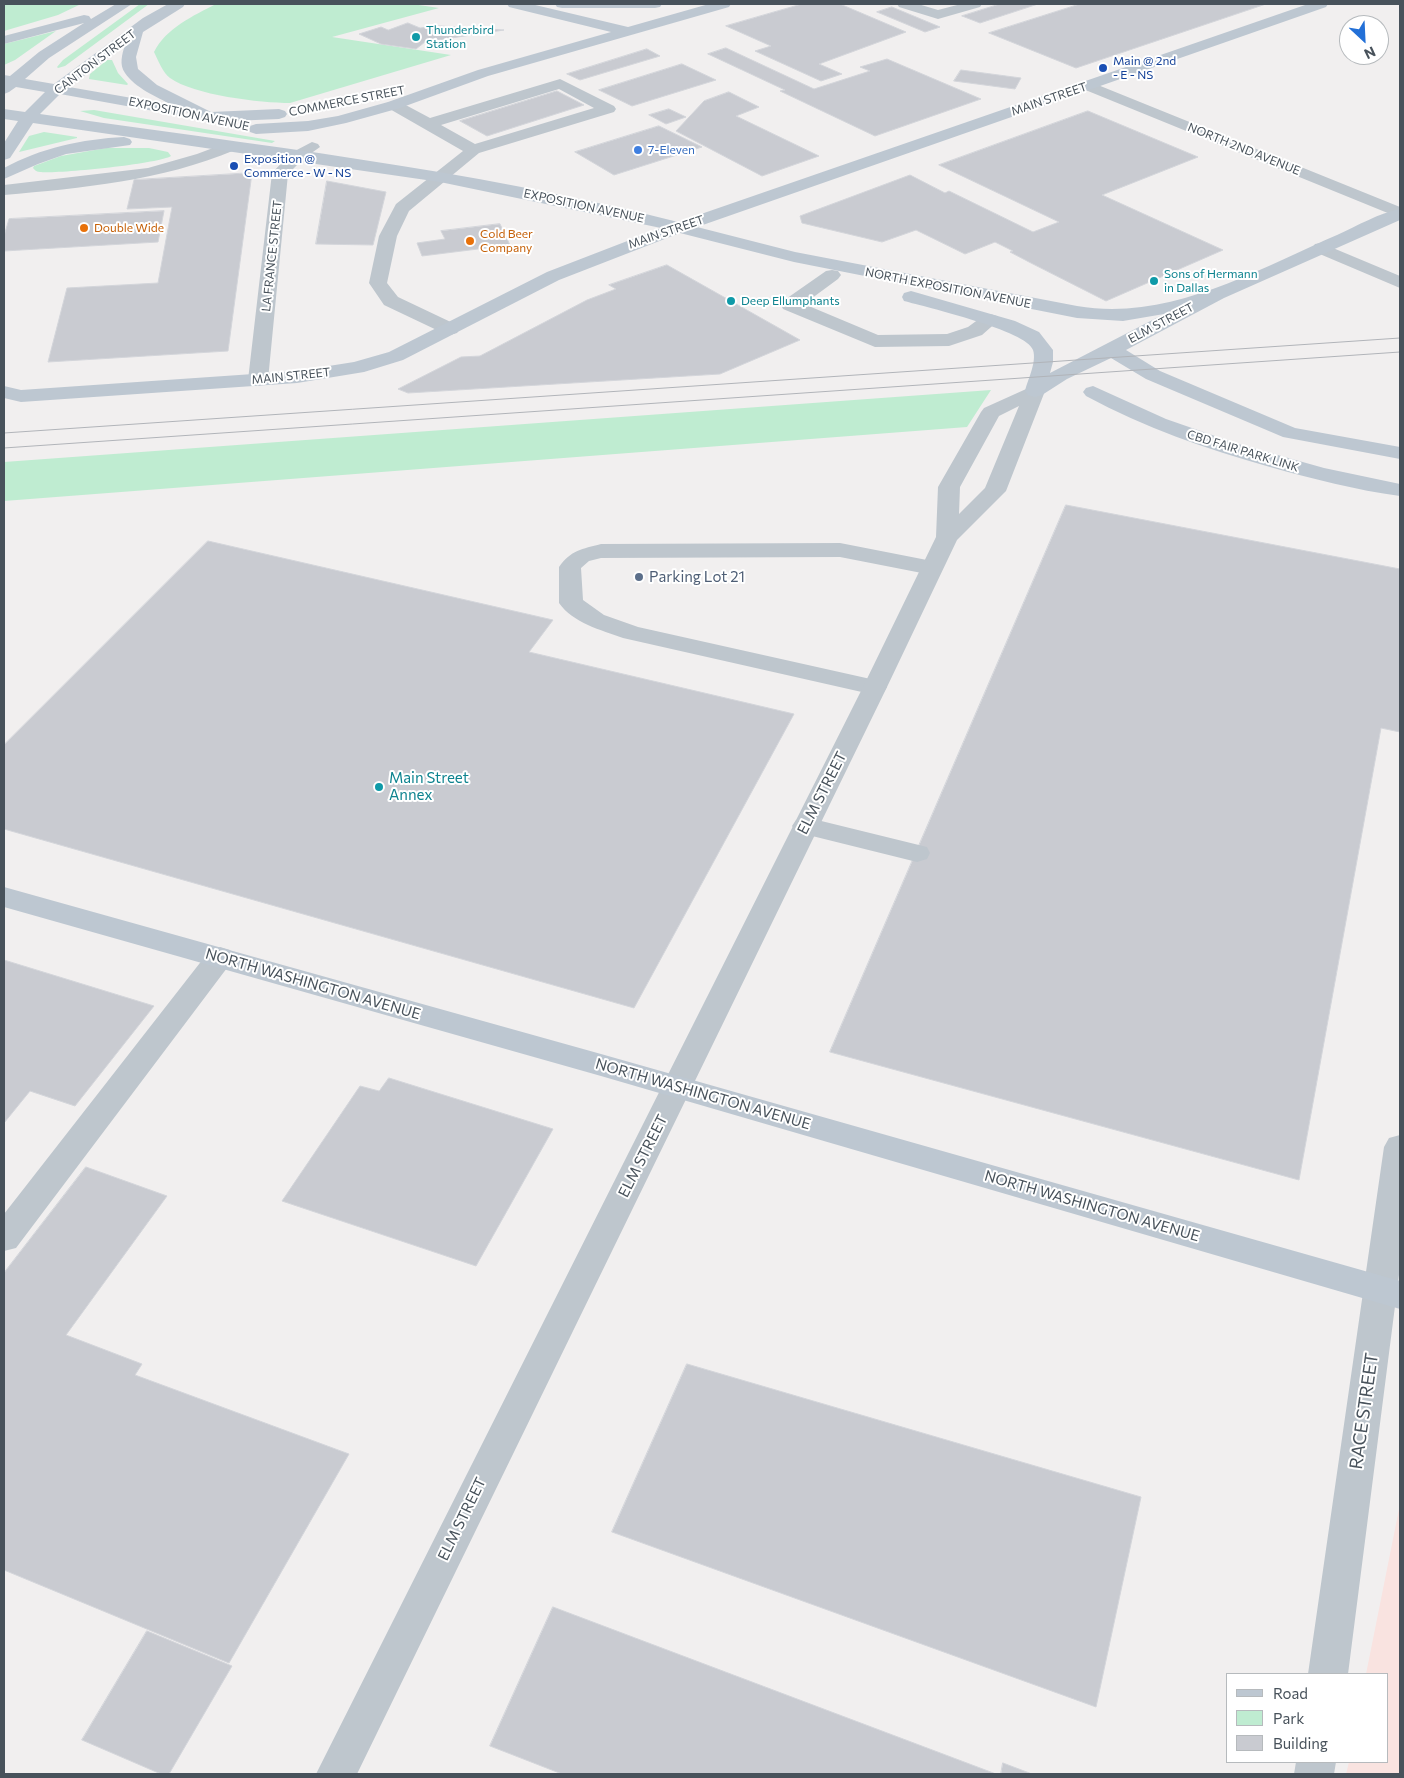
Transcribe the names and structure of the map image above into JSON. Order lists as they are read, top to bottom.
{
  "streets": {
    "main road": [
      "CANTON STREET",
      "MAIN STREET",
      "COMMERCE STREET",
      "EXPOSITION AVENUE",
      "NORTH EXPOSITION AVENUE",
      "ELM STREET",
      "CBD FAIR PARK LINK",
      "NORTH WASHINGTON AVENUE"
    ],
    "street": ["NORTH 2ND AVENUE", "LA FRANCE STREET", "RACE STREET"]
  },
  "crossings": [
    ["CANTON STREET", "EXPOSITION AVENUE"],
    ["MAIN STREET", "EXPOSITION AVENUE"],
    ["MAIN STREET", "NORTH 2ND AVENUE"],
    ["MAIN STREET", "LA FRANCE STREET"],
    ["MAIN STREET", "NORTH EXPOSITION AVENUE"],
    ["COMMERCE STREET", "EXPOSITION AVENUE"],
    ["EXPOSITION AVENUE", "LA FRANCE STREET"],
    ["EXPOSITION AVENUE", "NORTH EXPOSITION AVENUE"],
    ["NORTH 2ND AVENUE", "ELM STREET"],
    ["NORTH EXPOSITION AVENUE", "ELM STREET"],
    ["ELM STREET", "CBD FAIR PARK LINK"],
    ["ELM STREET", "NORTH WASHINGTON AVENUE"],
    ["NORTH WASHINGTON AVENUE", "RACE STREET"]
  ],
  "places": [
    "Thunderbird Station",
    "Main @ 2nd - E - NS",
    "7-Eleven",
    "Exposition @ Commerce - W - NS",
    "Double Wide",
    "Cold Beer Company",
    "Sons of Hermann in Dallas",
    "Deep Ellumphants",
    "Parking Lot 21",
    "Main Street Annex"
  ],
  "legend": ["Road", "Park", "Building"],
  "north": "bottom right"
}
